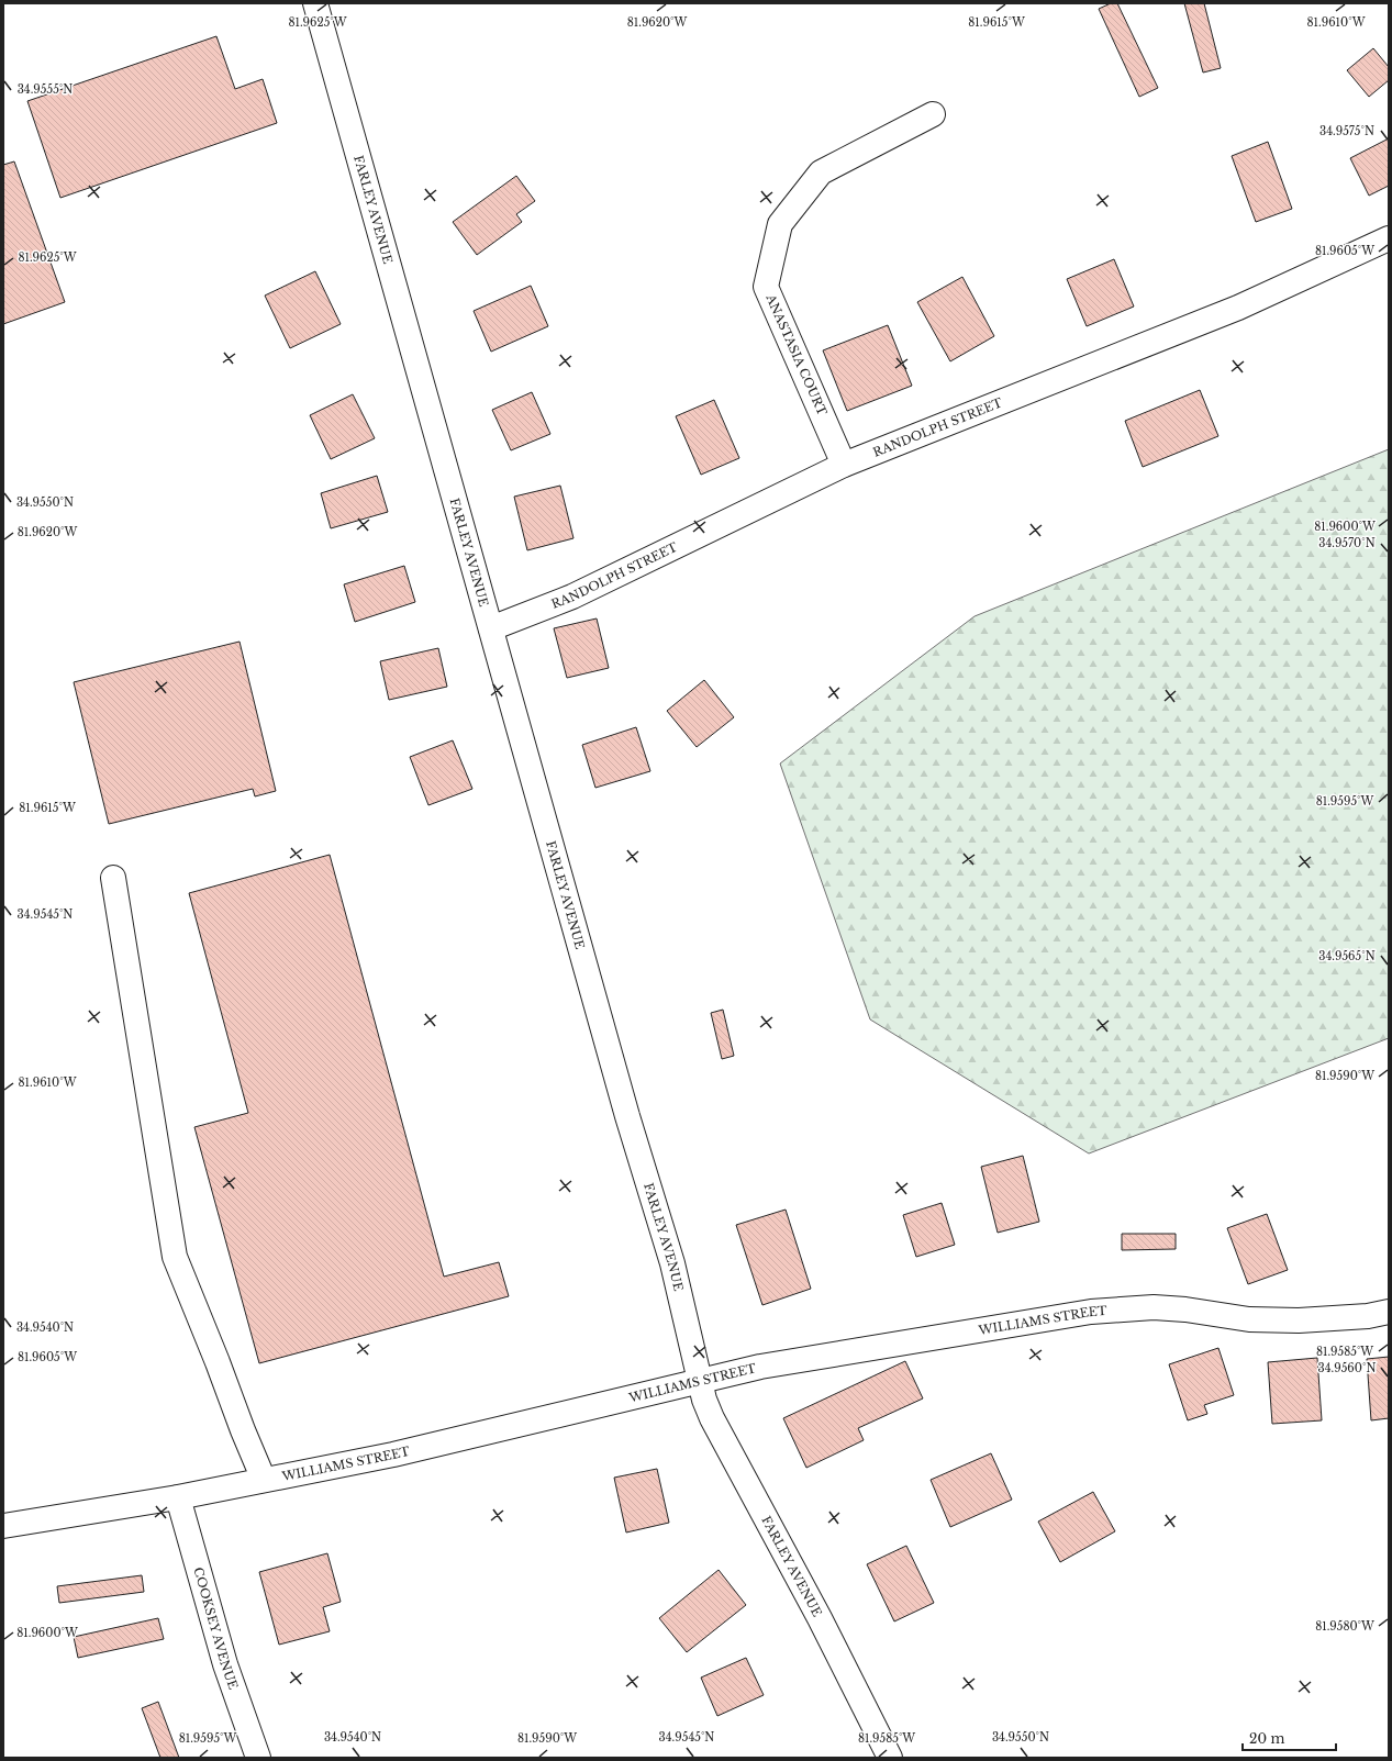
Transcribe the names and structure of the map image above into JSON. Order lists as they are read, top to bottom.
{
  "streets": {
    "street": [
      "FARLEY AVENUE",
      "ANASTASIA COURT",
      "RANDOLPH STREET",
      "WILLIAMS STREET",
      "COOKSEY AVENUE"
    ]
  },
  "crossings": [
    ["FARLEY AVENUE", "RANDOLPH STREET"],
    ["FARLEY AVENUE", "WILLIAMS STREET"],
    ["ANASTASIA COURT", "RANDOLPH STREET"],
    ["WILLIAMS STREET", "COOKSEY AVENUE"]
  ],
  "scale_bar": "20 m",
  "coordinates": [
    "81.9620°W",
    "81.9615°W",
    "81.9625°W",
    "81.9610°W",
    "34.9555°N",
    "34.9575°N",
    "81.9605°W",
    "34.9550°N",
    "81.9600°W",
    "34.9570°N",
    "81.9595°W",
    "34.9545°N",
    "34.9565°N",
    "81.9590°W",
    "34.9540°N",
    "81.9585°W",
    "34.9560°N",
    "81.9580°W"
  ]
}
